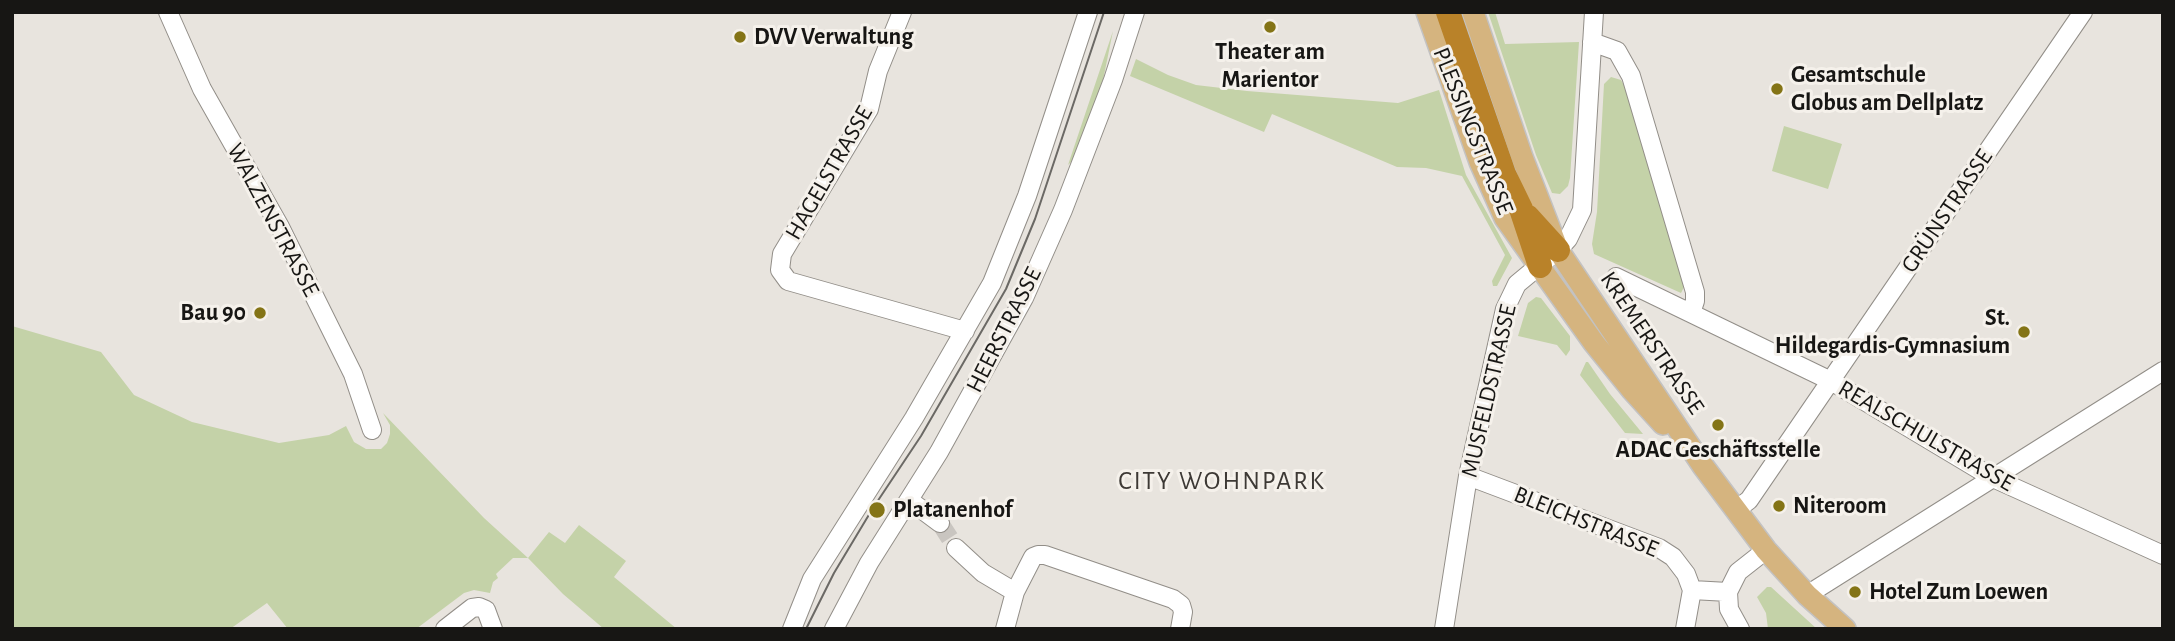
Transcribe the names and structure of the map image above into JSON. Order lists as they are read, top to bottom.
{
  "streets": {
    "highway": ["PLESSINGSTRASSE"],
    "main road": ["KREMERSTRASSE"],
    "street": [
      "HAGELSTRASSE",
      "GRÜNSTRASSE",
      "WALZENSTRASSE",
      "HEERSTRASSE",
      "MUSFELDSTRASSE",
      "REALSCHULSTRASSE",
      "BLEICHSTRASSE"
    ]
  },
  "crossings": [
    ["PLESSINGSTRASSE", "KREMERSTRASSE"],
    ["PLESSINGSTRASSE", "MUSFELDSTRASSE"],
    ["HAGELSTRASSE", "HEERSTRASSE"],
    ["GRÜNSTRASSE", "KREMERSTRASSE"],
    ["GRÜNSTRASSE", "REALSCHULSTRASSE"],
    ["KREMERSTRASSE", "MUSFELDSTRASSE"],
    ["MUSFELDSTRASSE", "BLEICHSTRASSE"]
  ],
  "districts": ["CITY WOHNPARK"],
  "places": [
    "Theater am Marientor",
    "DVV Verwaltung",
    "Gesamtschule Globus am Dellplatz",
    "Bau 90",
    "St. Hildegardis-Gymnasium",
    "ADAC Geschäftsstelle",
    "Niteroom",
    "Platanenhof",
    "Hotel Zum Loewen"
  ]
}
